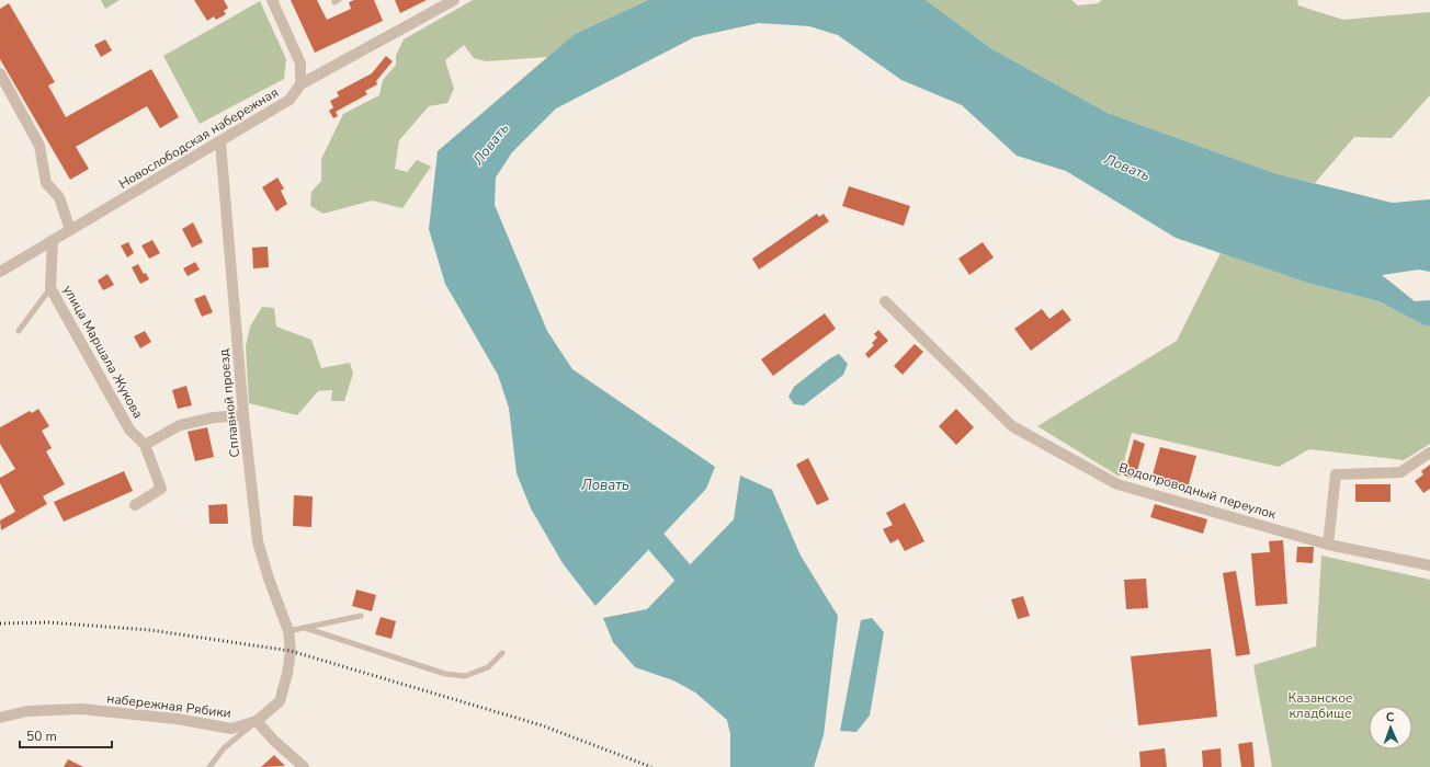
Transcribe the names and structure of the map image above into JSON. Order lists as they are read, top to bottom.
{
  "streets": {
    "street": [
      "Новослободская набережная",
      "улица Маршала Жукова",
      "Сплавной проезд",
      "Водопроводный переулок",
      "набережная Рябики"
    ]
  },
  "crossings": [
    ["Новослободская набережная", "улица Маршала Жукова"],
    ["Новослободская набережная", "Сплавной проезд"],
    ["Сплавной проезд", "набережная Рябики"]
  ],
  "water": ["Ловать"],
  "parks": ["Казанское кладбище"],
  "scale_bar": "50 m",
  "north": "top"
}
